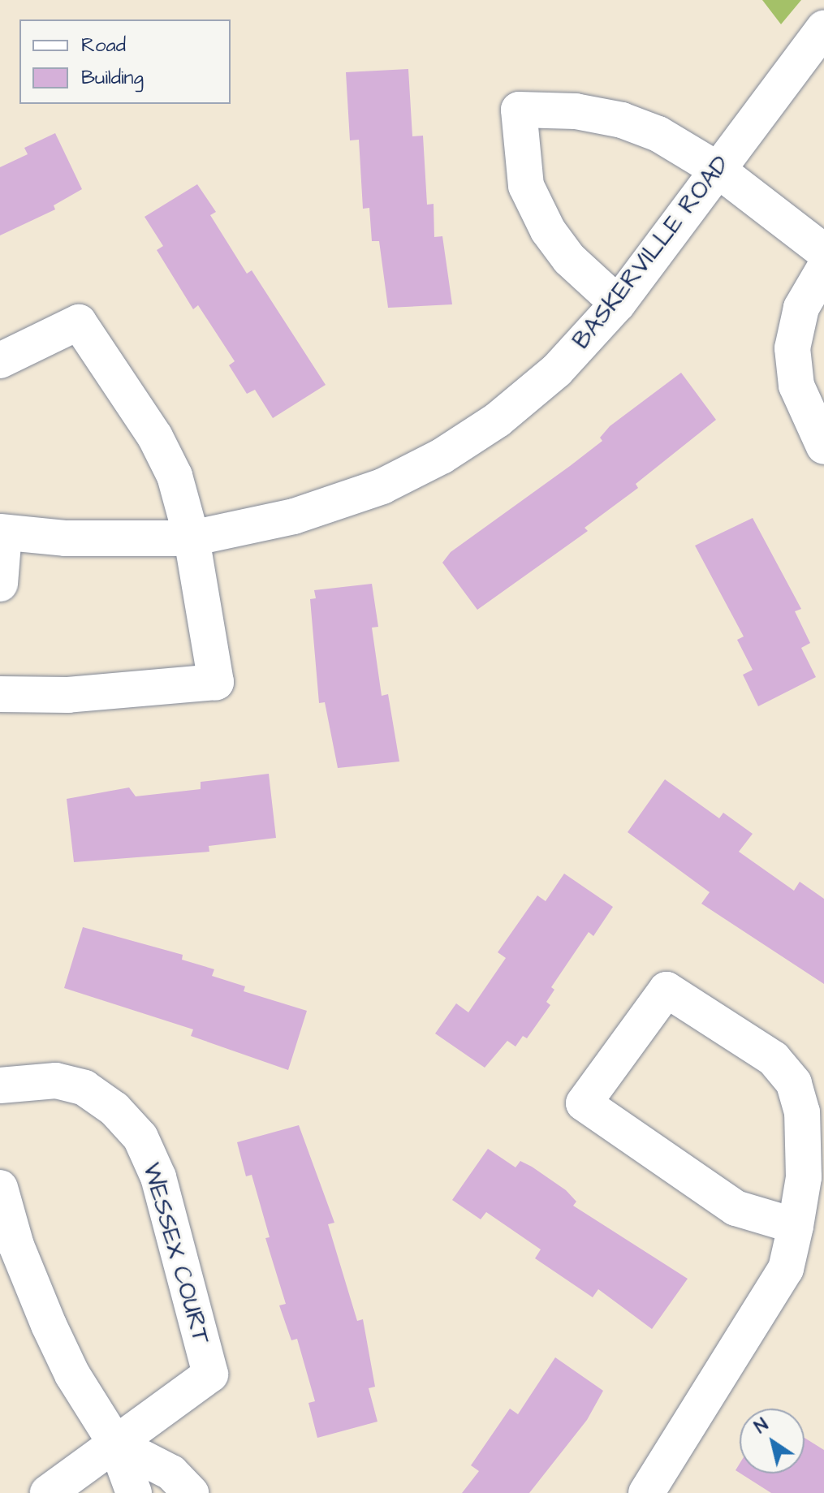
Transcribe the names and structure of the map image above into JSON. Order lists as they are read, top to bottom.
{
  "streets": {
    "street": ["BASKERVILLE ROAD", "WESSEX COURT"]
  },
  "legend": ["Road", "Building"],
  "north": "top left"
}
